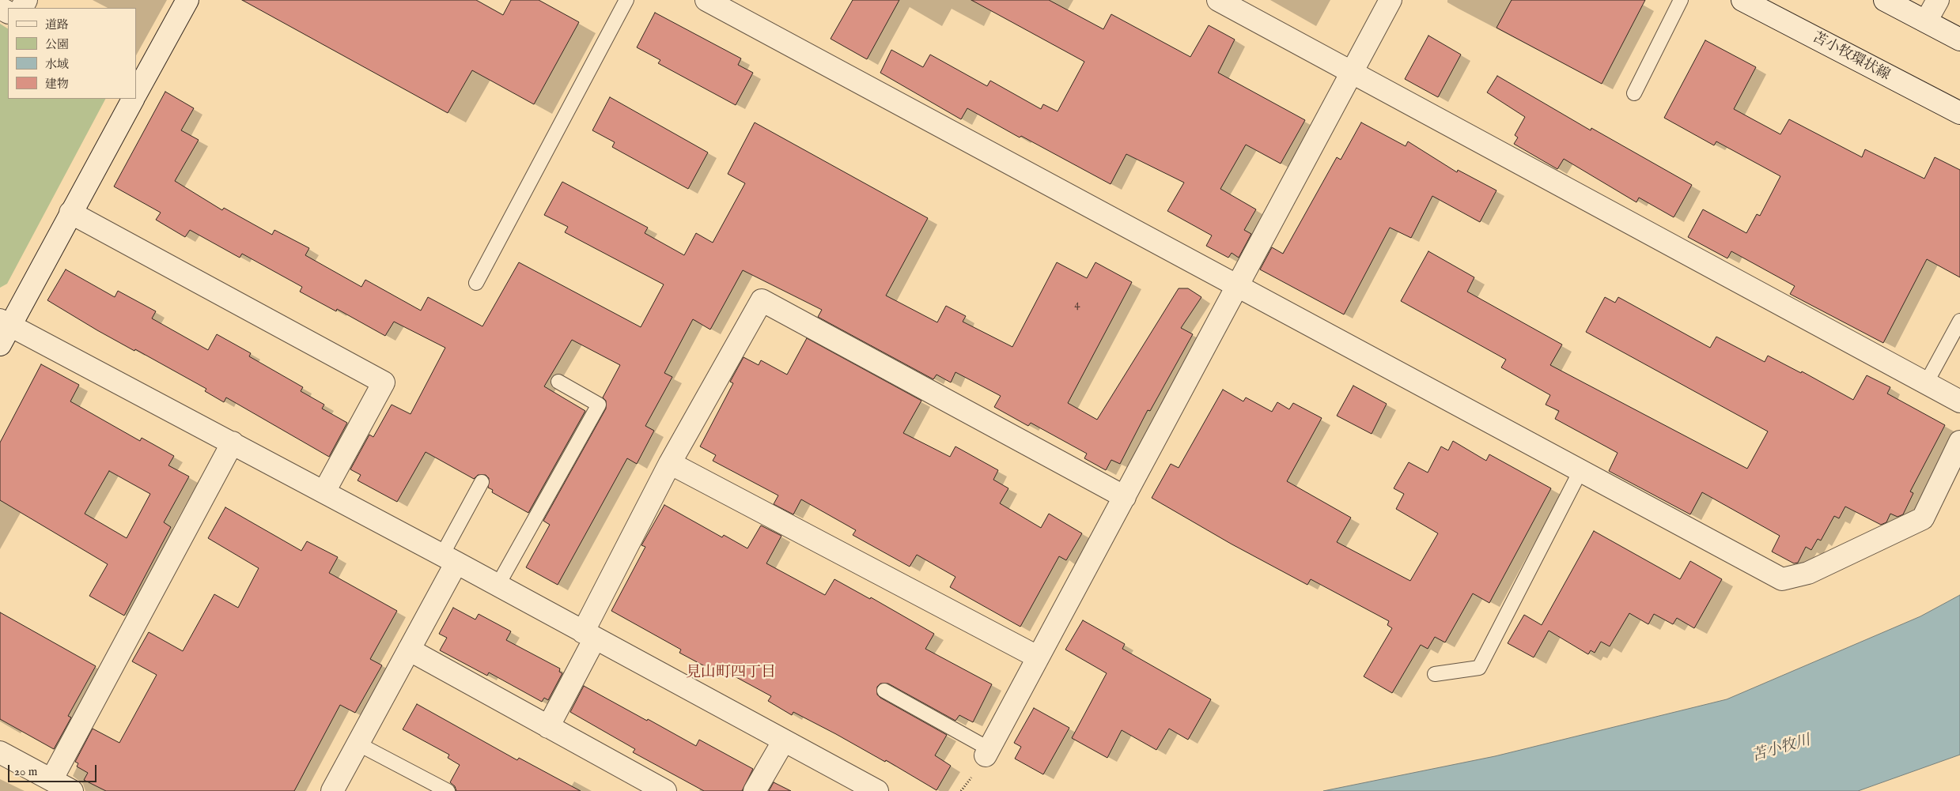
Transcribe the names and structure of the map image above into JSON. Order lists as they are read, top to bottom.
{
  "streets": {
    "street": ["苫小牧環状線"]
  },
  "districts": ["見山町四丁目"],
  "water": ["苫小牧川"],
  "house_numbers": ["4"],
  "legend": [
    "道路",
    "公園",
    "水域",
    "建物"
  ],
  "scale_bar": "20 m"
}
